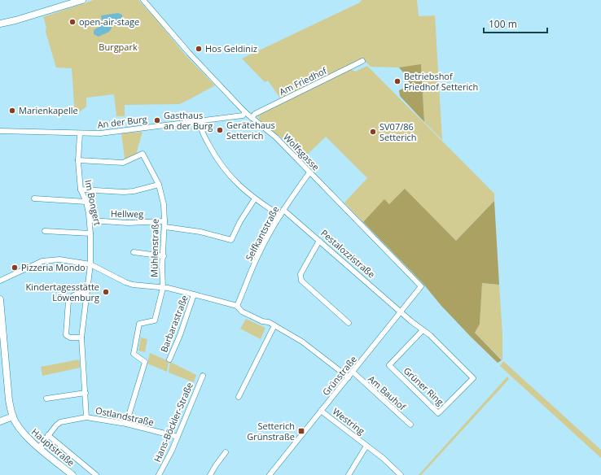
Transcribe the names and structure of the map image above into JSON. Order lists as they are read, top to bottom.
{
  "streets": {
    "main road": ["Hauptstraße"],
    "street": [
      "Am Friedhof",
      "An der Burg",
      "Wolfsgasse",
      "Im Bongert",
      "Hellweg",
      "Selfkantstraße",
      "Mühlenstraße",
      "Pestalozzistraße",
      "Barbarastraße",
      "Grünstraße",
      "Grüner Ring",
      "Am Bauhof",
      "Ostlandstraße",
      "Westring",
      "Hans-Böckler-Straße"
    ]
  },
  "crossings": [
    ["Am Friedhof", "Wolfsgasse"],
    ["An der Burg", "Wolfsgasse"],
    ["An der Burg", "Im Bongert"],
    ["Wolfsgasse", "Selfkantstraße"],
    ["Wolfsgasse", "Grünstraße"],
    ["Im Bongert", "Hellweg"],
    ["Im Bongert", "Mühlenstraße"],
    ["Im Bongert", "Ostlandstraße"],
    ["Hellweg", "Mühlenstraße"],
    ["Selfkantstraße", "Pestalozzistraße"],
    ["Mühlenstraße", "Ostlandstraße"],
    ["Pestalozzistraße", "Grünstraße"],
    ["Pestalozzistraße", "Grüner Ring"],
    ["Grünstraße", "Grüner Ring"],
    ["Grünstraße", "Am Bauhof"],
    ["Grünstraße", "Westring"],
    ["Ostlandstraße", "Hans-Böckler-Straße"]
  ],
  "parks": ["Burgpark"],
  "places": {
    "other": [
      "open-air-stage",
      "Hos Geldiniz",
      "Betriebshof Friedhof Setterich",
      "Marienkapelle",
      "Gasthaus an der Burg",
      "Gerätehaus Setterich",
      "SV07/86 Setterich",
      "Pizzeria Mondo",
      "Kindertagesstätte Löwenburg"
    ],
    "transit": ["Setterich Grünstraße"]
  },
  "scale_bar": "100 m"
}
